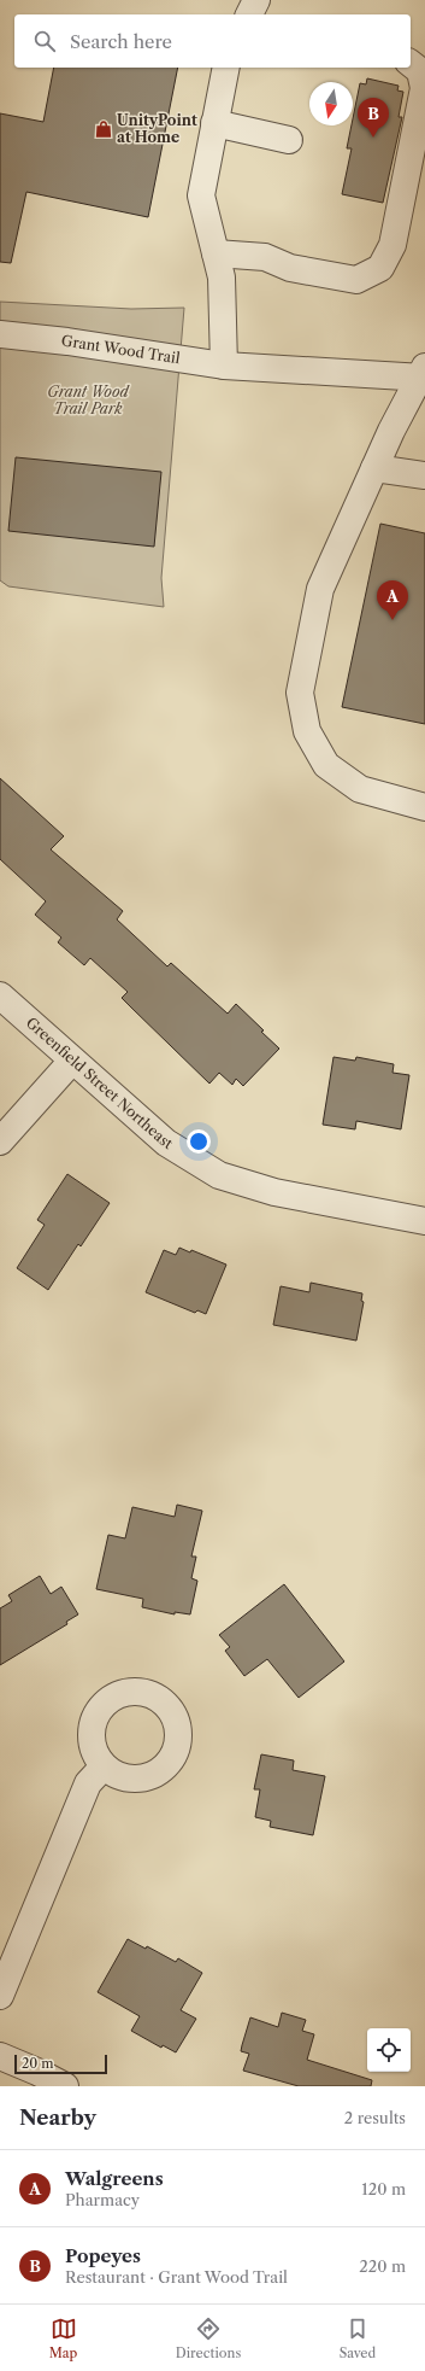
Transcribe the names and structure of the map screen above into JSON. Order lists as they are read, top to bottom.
{
  "streets": {
    "street": ["Grant Wood Trail", "Greenfield Street Northeast"]
  },
  "parks": ["Grant Wood Trail Park"],
  "places": {
    "shop": ["UnityPoint at Home"]
  },
  "scale_bar": "20 m",
  "north": "bottom",
  "page": {
    "search": "Search here",
    "pins": ["B", "A"],
    "scale": "20 m",
    "heading": ["Nearby", "2 results"],
    "list": [
      {
        "mark": "A",
        "name": "Walgreens",
        "note": "Pharmacy",
        "value": "120 m"
      },
      {
        "mark": "B",
        "name": "Popeyes",
        "note": "Restaurant · Grant Wood Trail",
        "value": "220 m"
      }
    ],
    "nav": ["Map", "Directions", "Saved"]
  }
}
